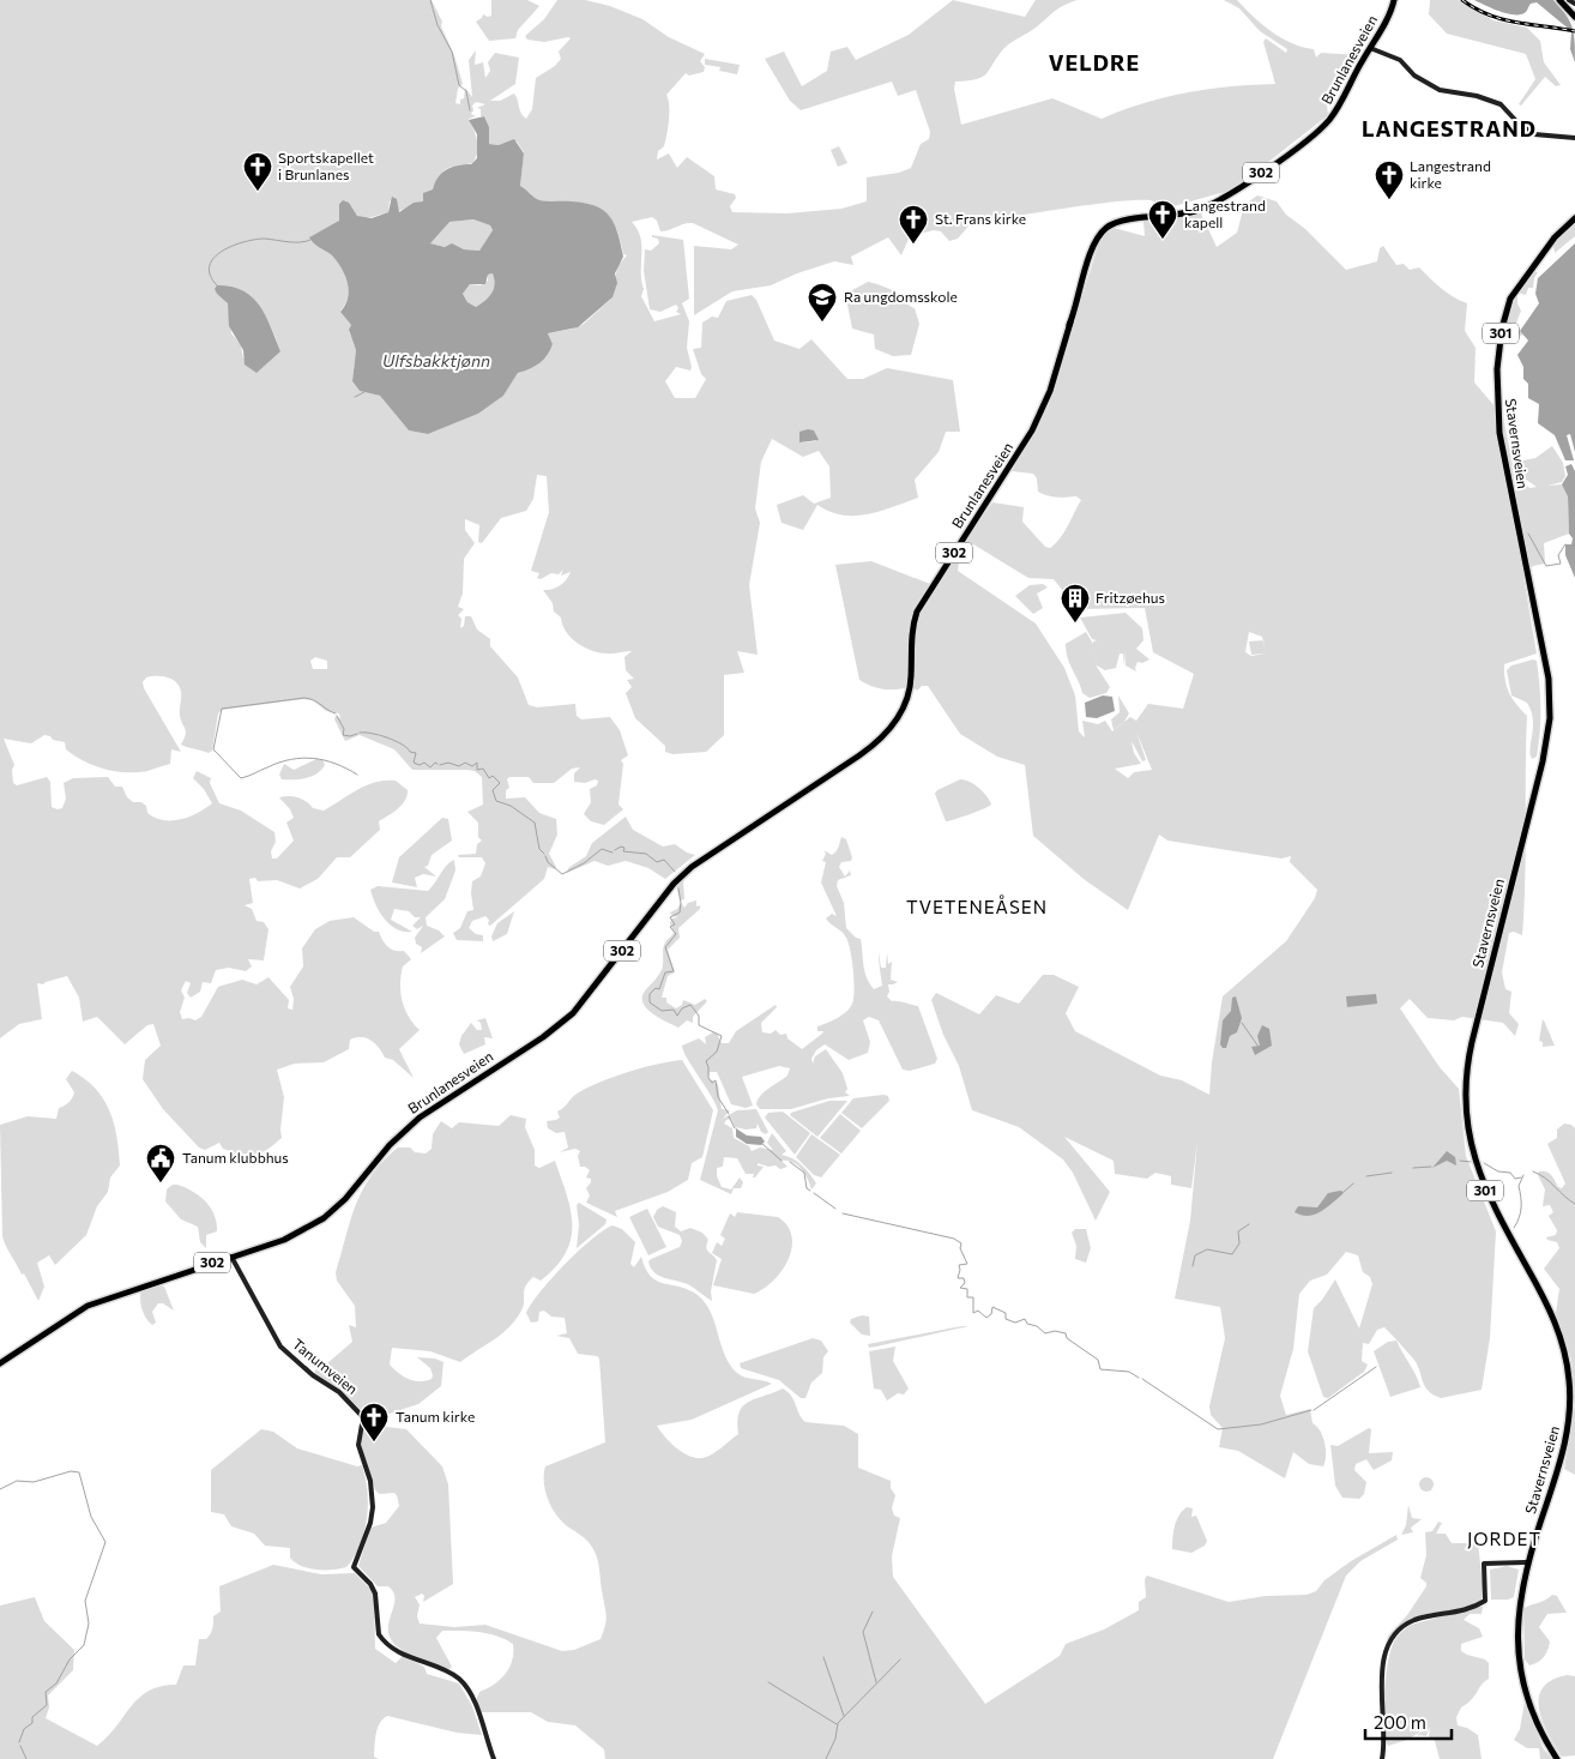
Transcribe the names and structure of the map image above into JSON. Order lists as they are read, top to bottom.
{
  "streets": {
    "main road": [
      "Brunlanesveien",
      "302",
      "301",
      "Stavernsveien",
      "Tanumveien"
    ]
  },
  "crossings": [
    ["Brunlanesveien", "Tanumveien"]
  ],
  "districts": [
    "VELDRE",
    "LANGESTRAND",
    "TVETENEÅSEN",
    "JORDET"
  ],
  "water": ["Ulfsbakktjønn"],
  "places": {
    "church": [
      "Sportskapellet i Brunlanes",
      "Langestrand kirke",
      "Langestrand kapell",
      "St. Frans kirke",
      "Tanum kirke"
    ],
    "school or university": ["Ra ungdomsskole"],
    "building": ["Fritzøehus"],
    "public building": ["Tanum klubbhus"]
  },
  "scale_bar": "200 m"
}
